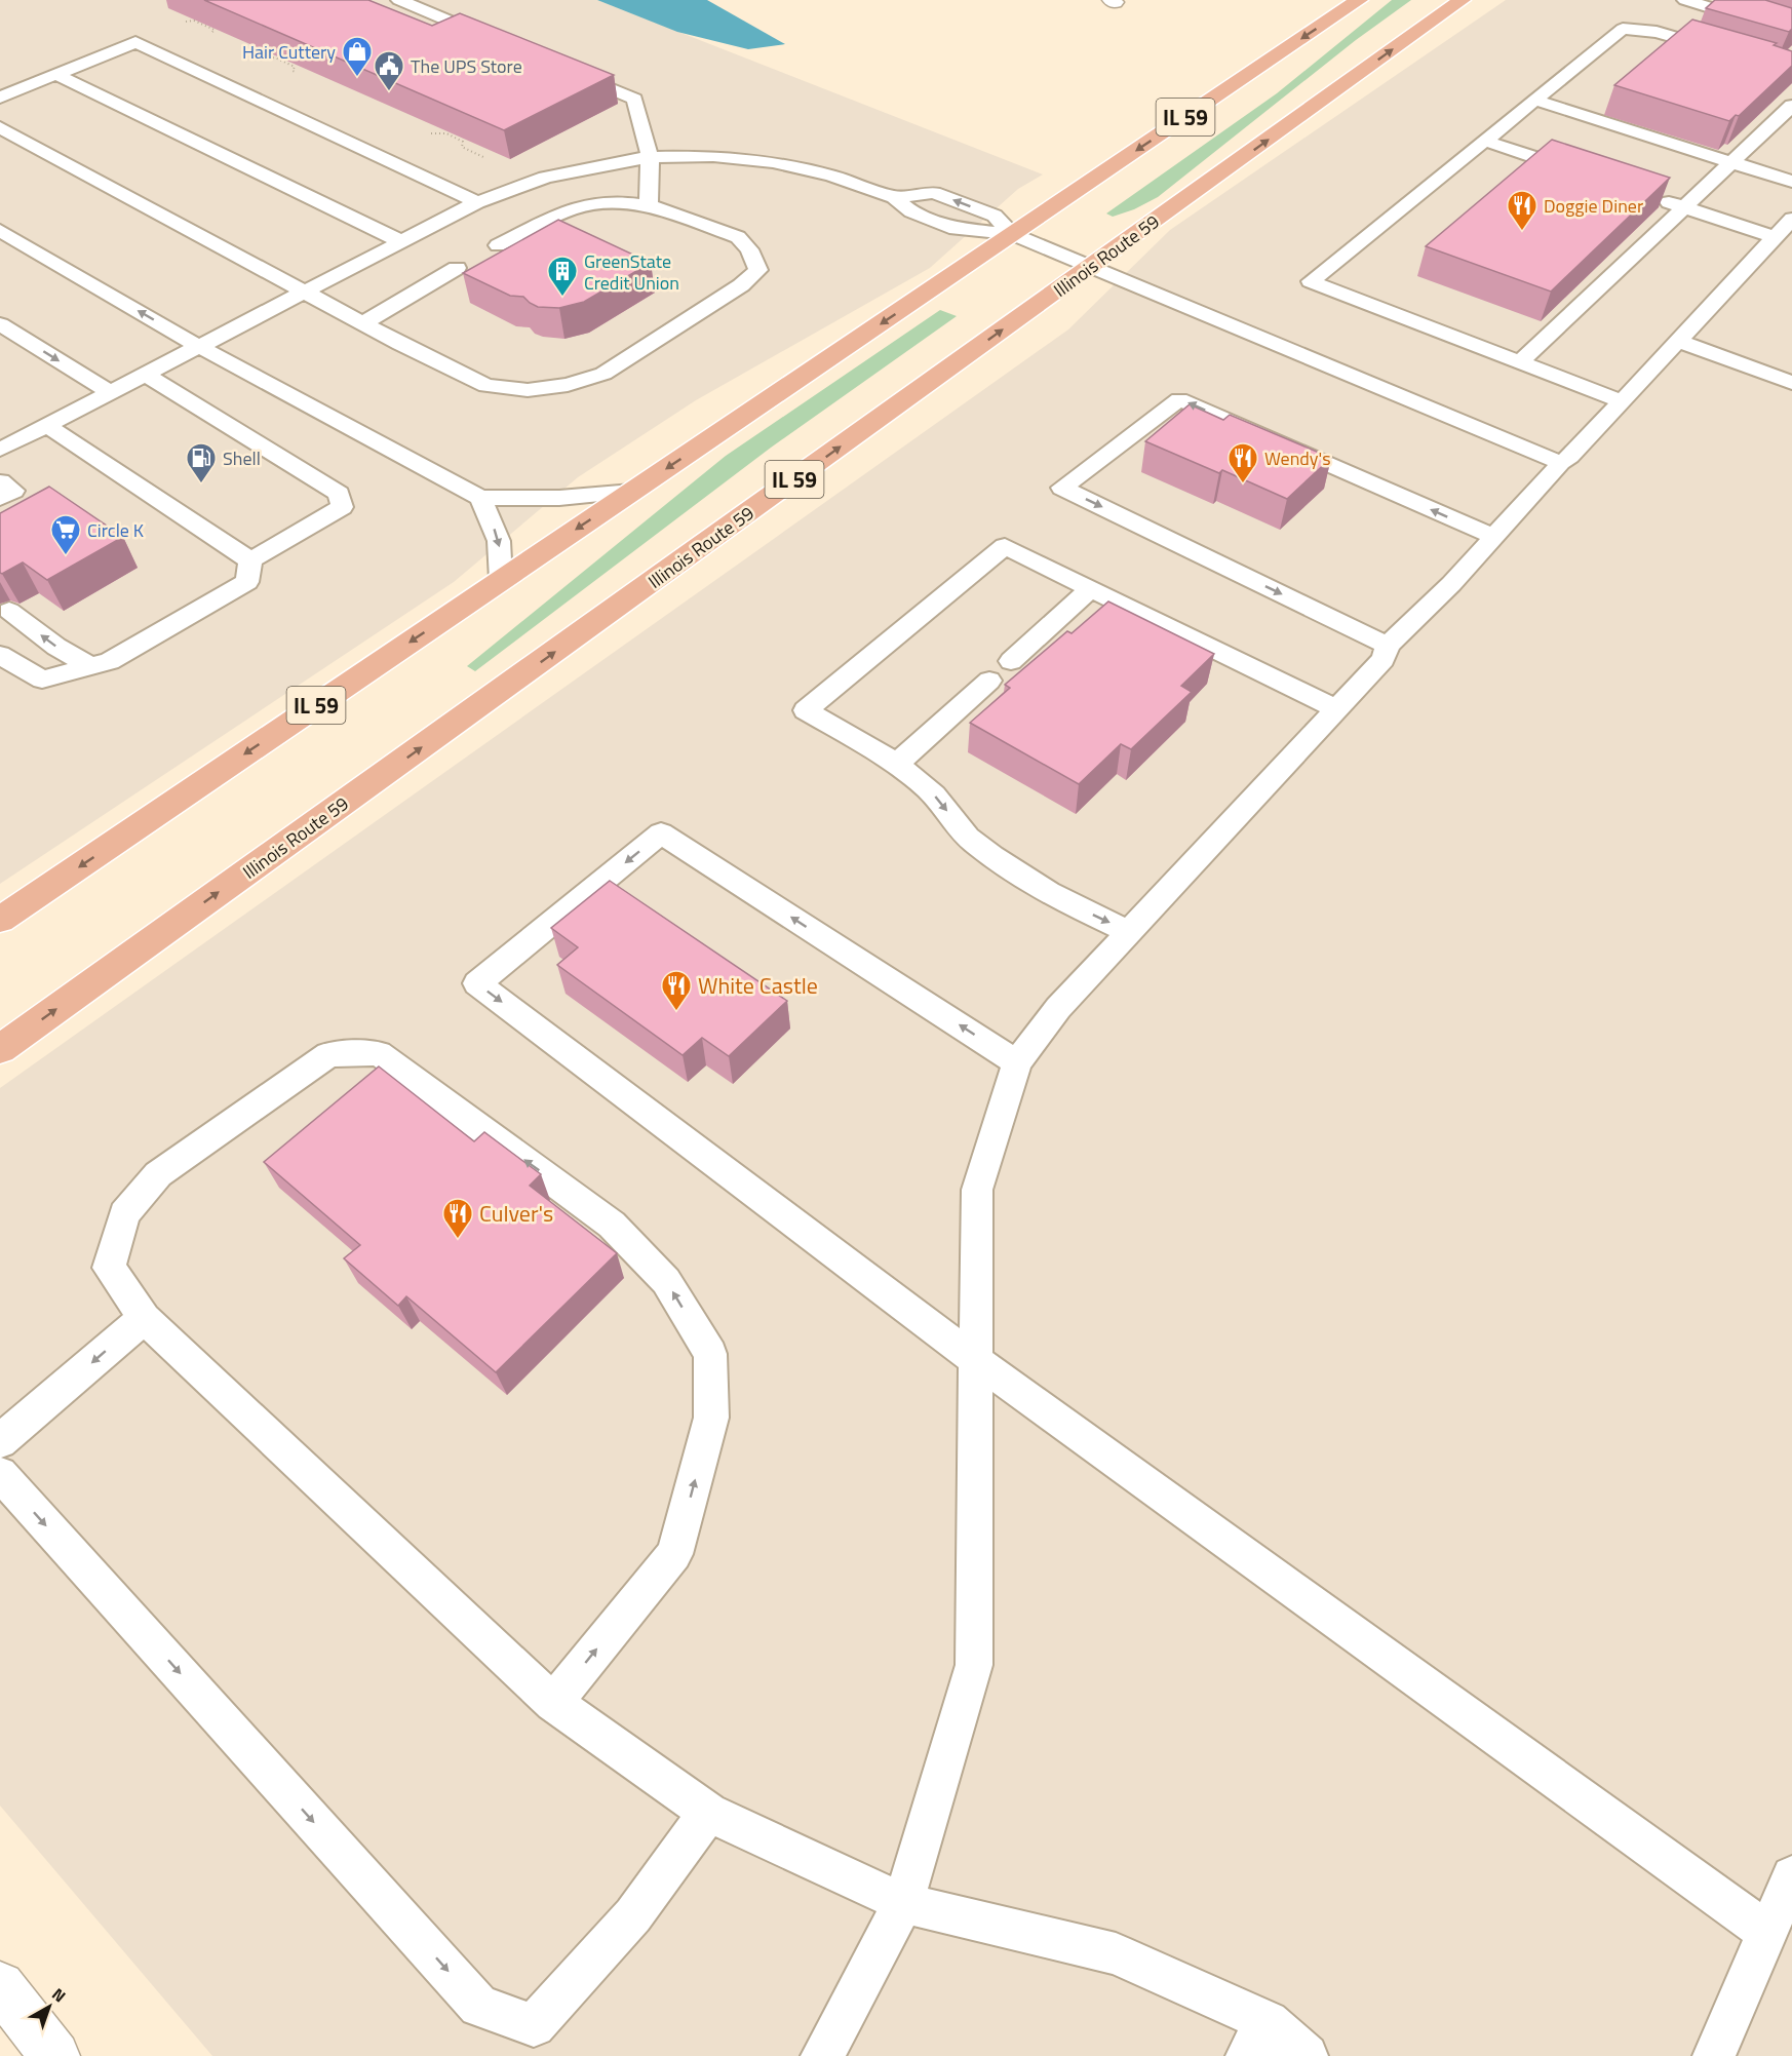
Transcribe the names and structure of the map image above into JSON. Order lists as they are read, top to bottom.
{
  "streets": {
    "main road": ["IL 59", "Illinois Route 59"]
  },
  "places": {
    "shop": ["Hair Cuttery"],
    "public building": ["The UPS Store"],
    "restaurant": [
      "Doggie Diner",
      "Wendy's",
      "White Castle",
      "Culver's"
    ],
    "building": ["GreenState Credit Union"],
    "fuel station": ["Shell"],
    "supermarket": ["Circle K"]
  },
  "north": "top right"
}
